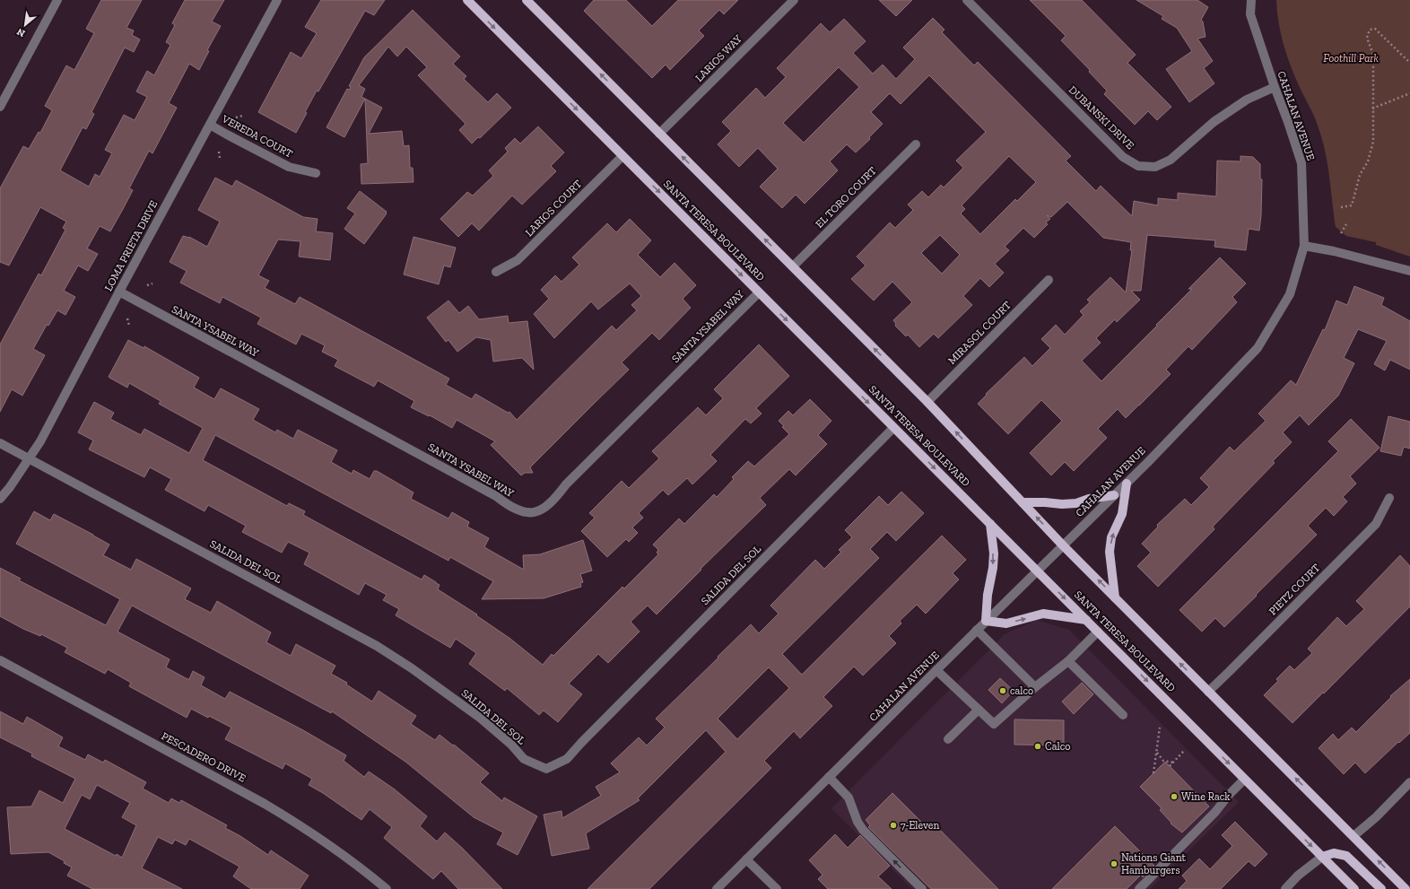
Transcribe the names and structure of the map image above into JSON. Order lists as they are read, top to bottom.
{
  "streets": {
    "main road": ["SANTA TERESA BOULEVARD"],
    "street": [
      "LARIOS WAY",
      "CAHALAN AVENUE",
      "DUBANSKI DRIVE",
      "VEREDA COURT",
      "EL TORO COURT",
      "LARIOS COURT",
      "LOMA PRIETA DRIVE",
      "SANTA YSABEL WAY",
      "MIRASOL COURT",
      "SALIDA DEL SOL",
      "PIETZ COURT",
      "PESCADERO DRIVE"
    ]
  },
  "crossings": [
    ["CAHALAN AVENUE", "DUBANSKI DRIVE"],
    ["CAHALAN AVENUE", "SANTA TERESA BOULEVARD"],
    ["VEREDA COURT", "LOMA PRIETA DRIVE"],
    ["LARIOS COURT", "SANTA TERESA BOULEVARD"],
    ["SANTA TERESA BOULEVARD", "SANTA YSABEL WAY"],
    ["SANTA TERESA BOULEVARD", "SALIDA DEL SOL"],
    ["LOMA PRIETA DRIVE", "SANTA YSABEL WAY"],
    ["LOMA PRIETA DRIVE", "SALIDA DEL SOL"]
  ],
  "parks": ["Foothill Park"],
  "places": [
    "calco",
    "Calco",
    "Wine Rack",
    "7-Eleven",
    "Nations Giant Hamburgers"
  ],
  "north": "bottom left"
}
